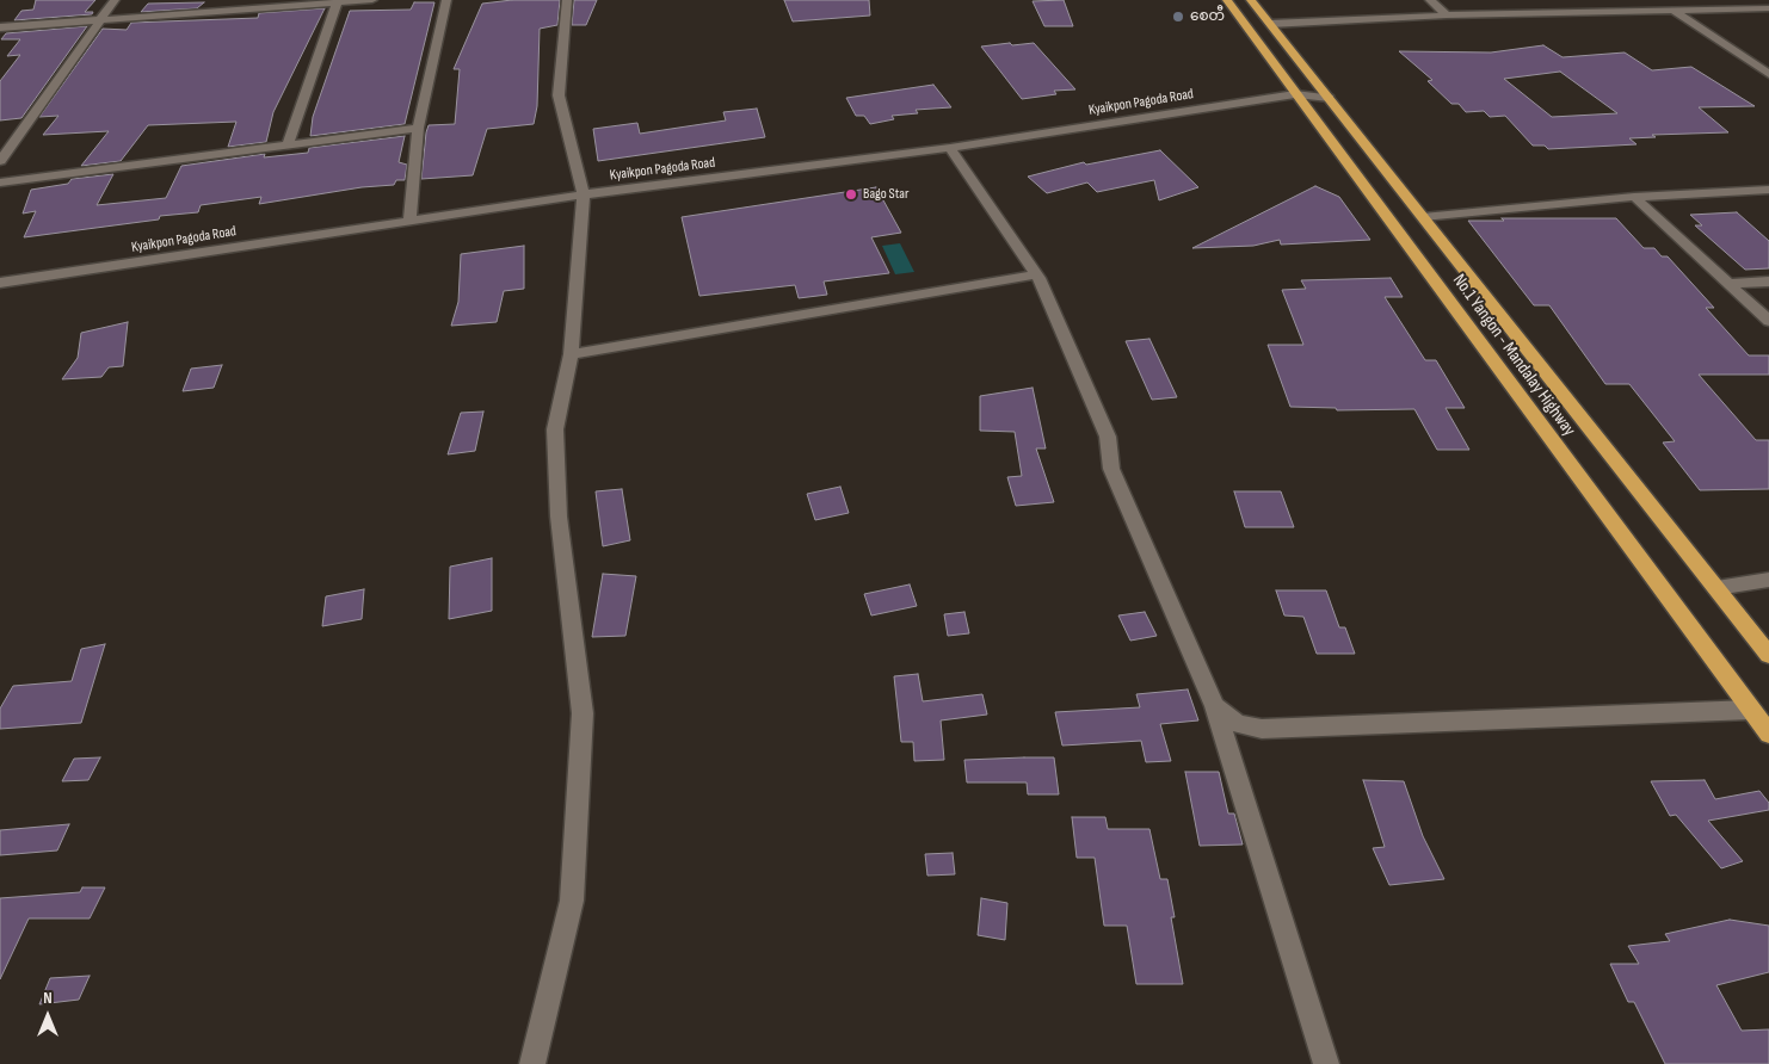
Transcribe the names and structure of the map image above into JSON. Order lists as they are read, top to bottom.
{
  "streets": {
    "highway": ["No.1 Yangon - Mandalay Highway"],
    "street": ["Kyaikpon Pagoda Road"]
  },
  "crossings": [
    ["Kyaikpon Pagoda Road", "No.1 Yangon - Mandalay Highway"]
  ],
  "places": ["စေတီ", "Bago Star"],
  "north": "top"
}
